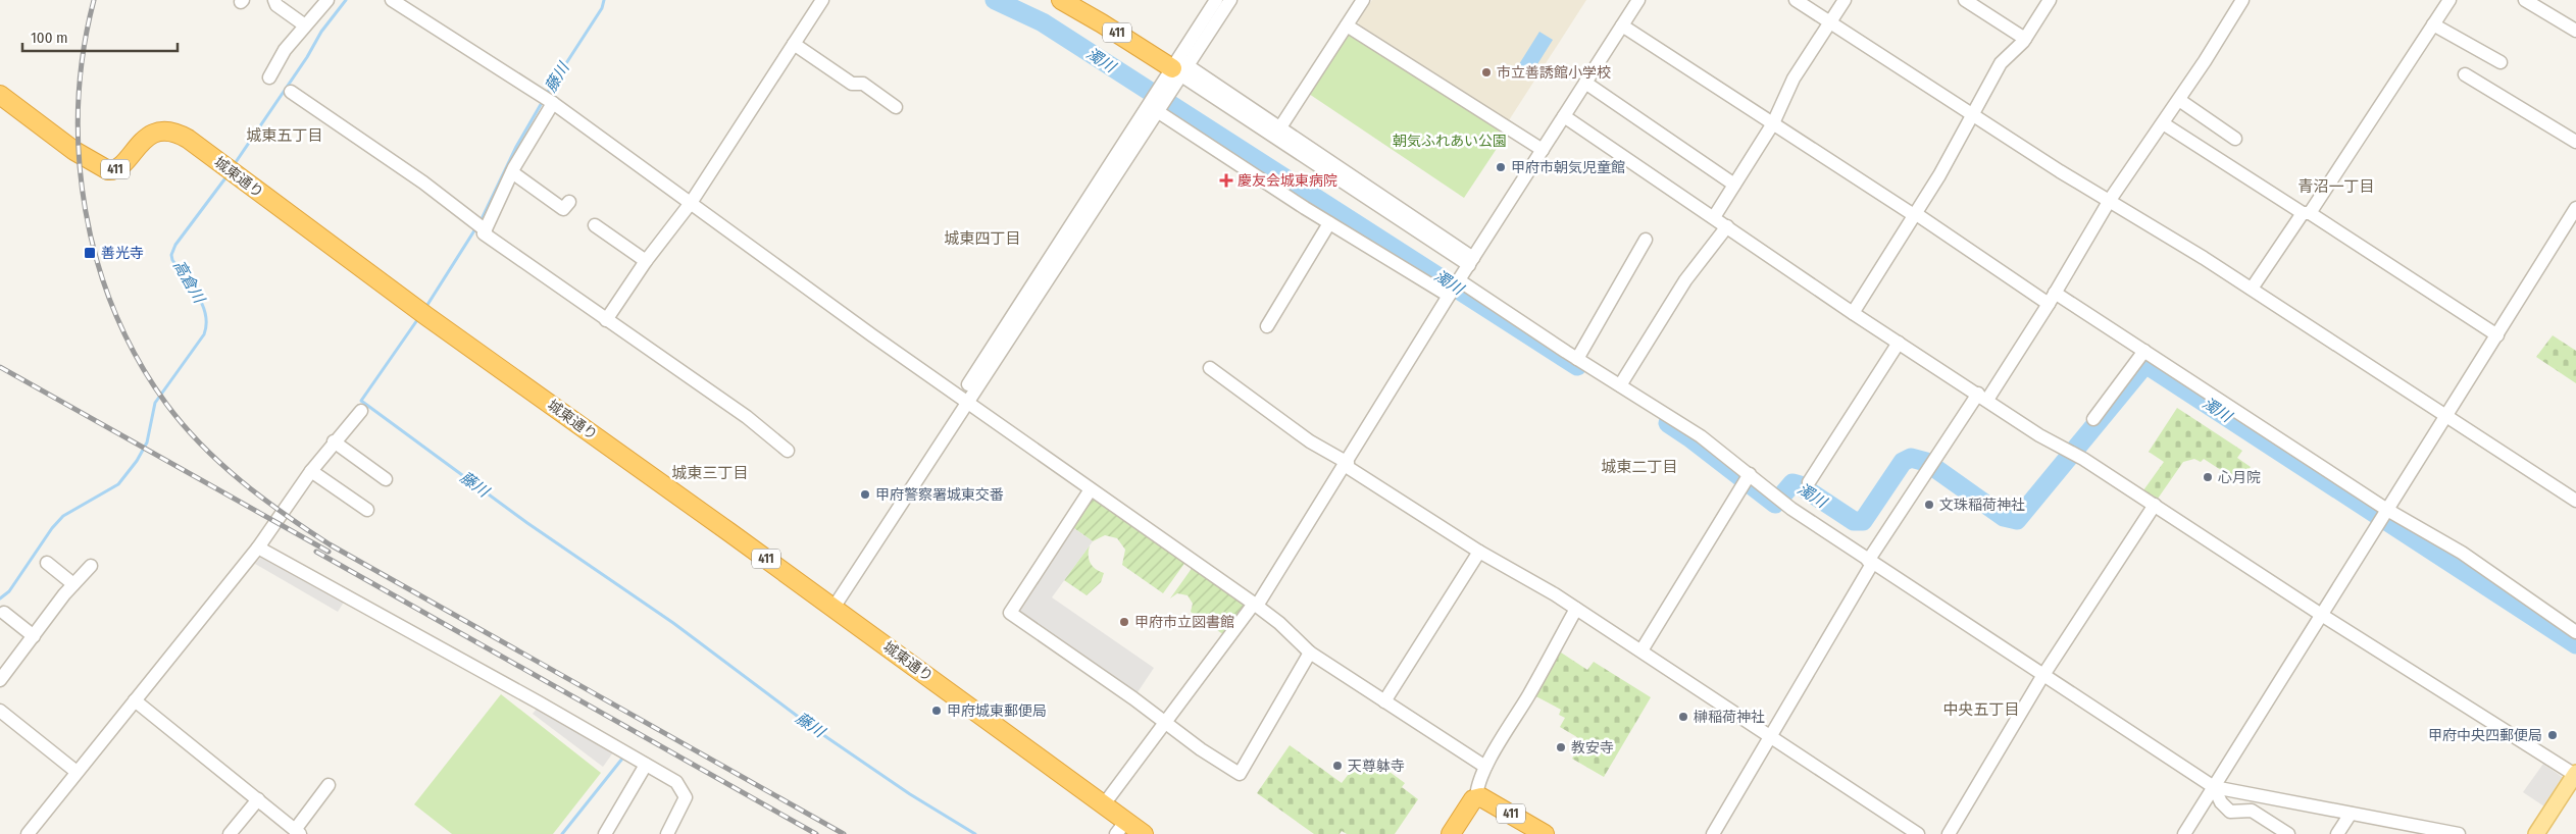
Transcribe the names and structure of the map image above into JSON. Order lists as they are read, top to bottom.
{
  "streets": {
    "highway": ["411", "城東通り"]
  },
  "districts": [
    "城東五丁目",
    "青沼一丁目",
    "城東四丁目",
    "城東二丁目",
    "城東三丁目",
    "中央五丁目"
  ],
  "water": ["濁川", "藤川", "高倉川"],
  "parks": ["朝気ふれあい公園"],
  "places": {
    "other": [
      "市立善誘館小学校",
      "甲府市朝気児童館",
      "心月院",
      "甲府警察署城東交番",
      "文珠稲荷神社",
      "甲府市立図書館",
      "甲府城東郵便局",
      "榊稲荷神社",
      "甲府中央四郵便局",
      "教安寺",
      "天尊躰寺"
    ],
    "health": ["慶友会城東病院"],
    "transit": ["善光寺"]
  },
  "scale_bar": "100 m"
}
